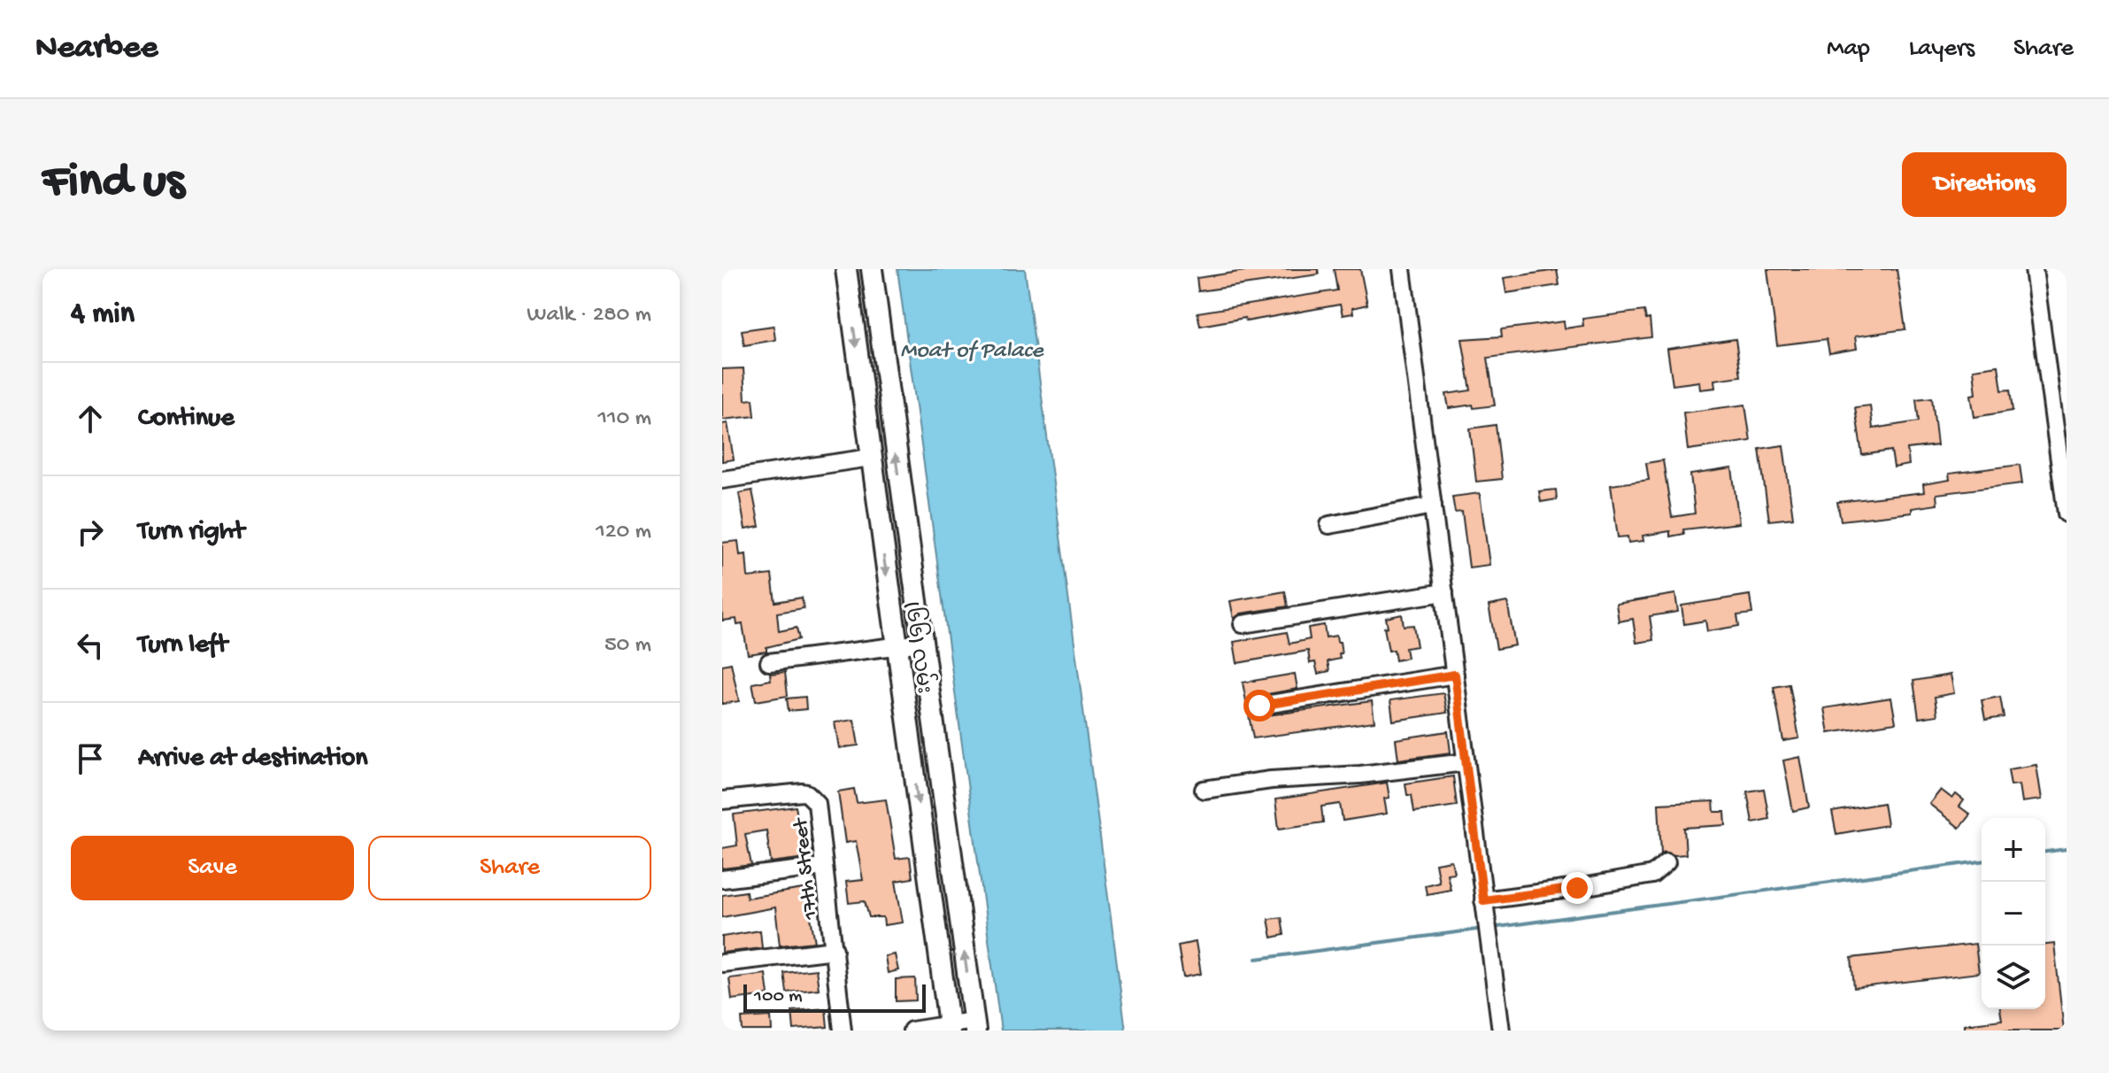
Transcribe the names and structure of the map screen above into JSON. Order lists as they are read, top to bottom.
{
  "streets": {
    "main road": ["(၆၆) လမ်း"],
    "street": ["17th Street"]
  },
  "water": ["Moat of Palace"],
  "scale_bar": "100 m",
  "page": {
    "header": "Nearbee",
    "nav": ["Map", "Layers", "Share"],
    "buttons": [
      "Directions",
      ["Save", "Share"]
    ],
    "title": "Find us",
    "heading": ["4 min", "Walk · 280 m"],
    "list": [
      ["Continue", "110 m"],
      ["Turn right", "120 m"],
      ["Turn left", "50 m"],
      "Arrive at destination"
    ],
    "map_buttons": ["+", "−"],
    "scale": "100 m"
  }
}
